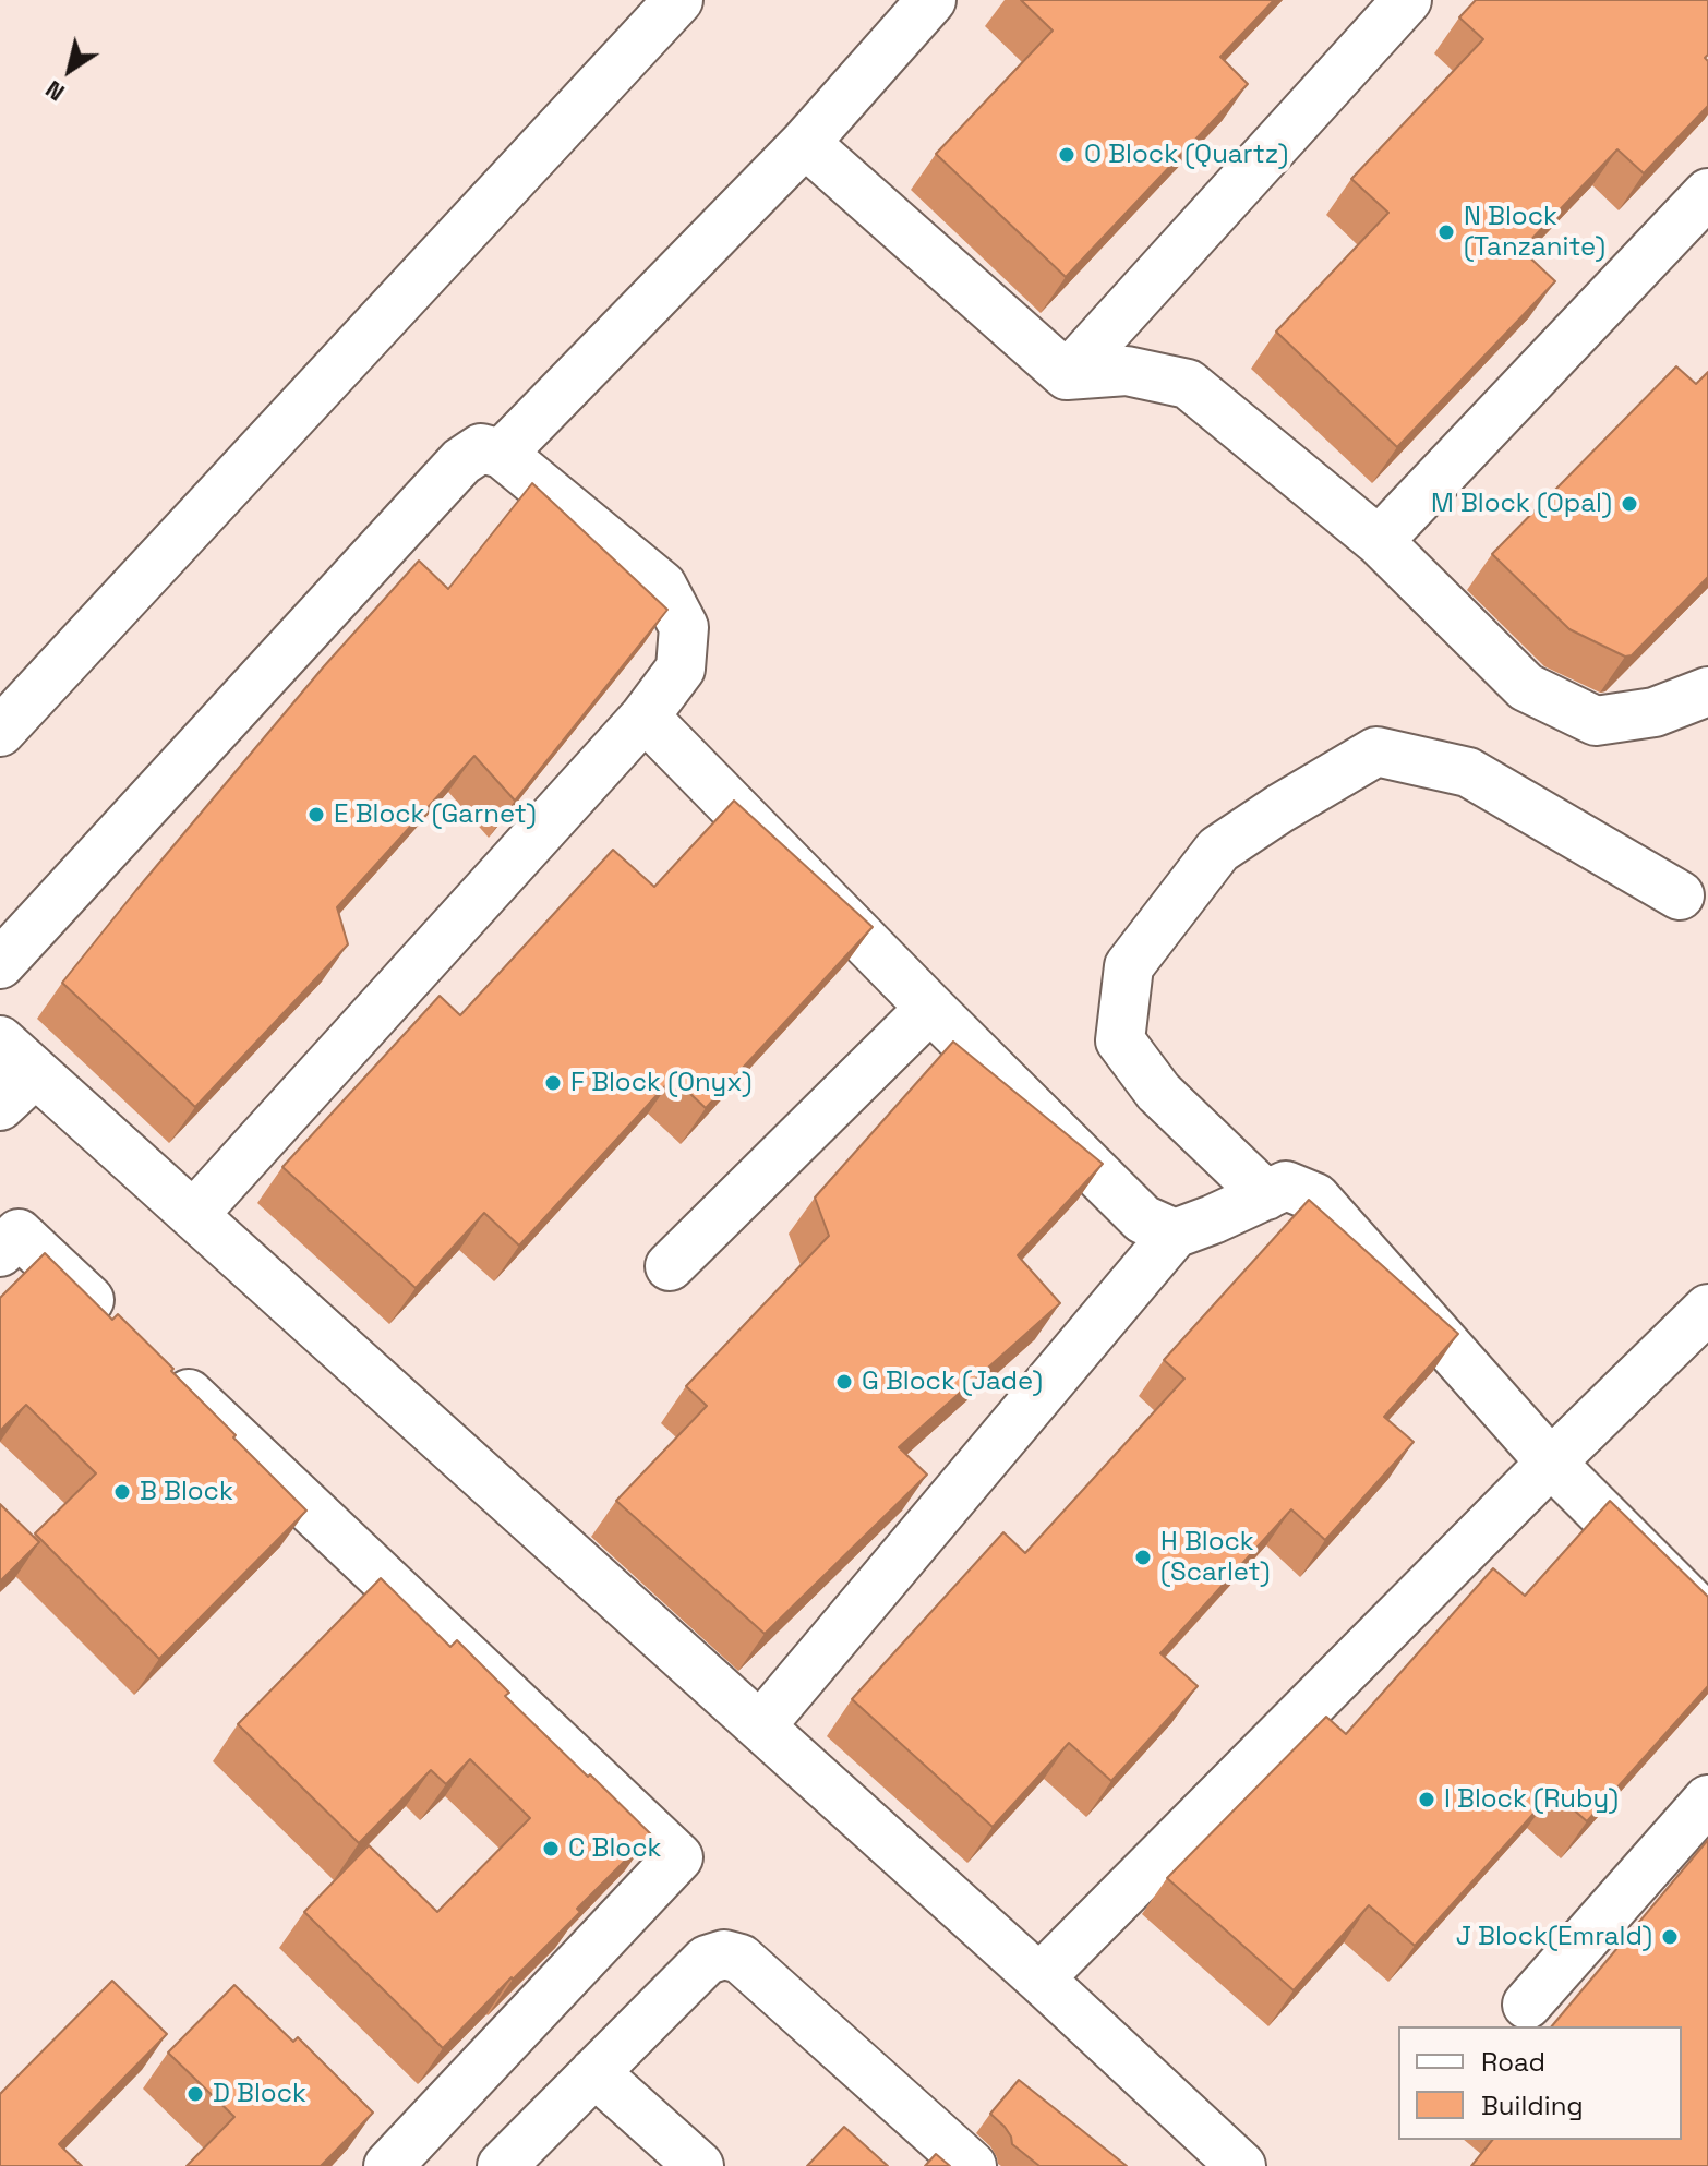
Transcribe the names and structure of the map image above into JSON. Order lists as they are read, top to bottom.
{
  "places": [
    "O Block (Quartz)",
    "N Block (Tanzanite)",
    "M Block (Opal)",
    "E Block (Garnet)",
    "F Block (Onyx)",
    "G Block (Jade)",
    "B Block",
    "H Block (Scarlet)",
    "I Block (Ruby)",
    "C Block",
    "J Block(Emrald)",
    "D Block"
  ],
  "legend": ["Road", "Building"],
  "north": "bottom left"
}
